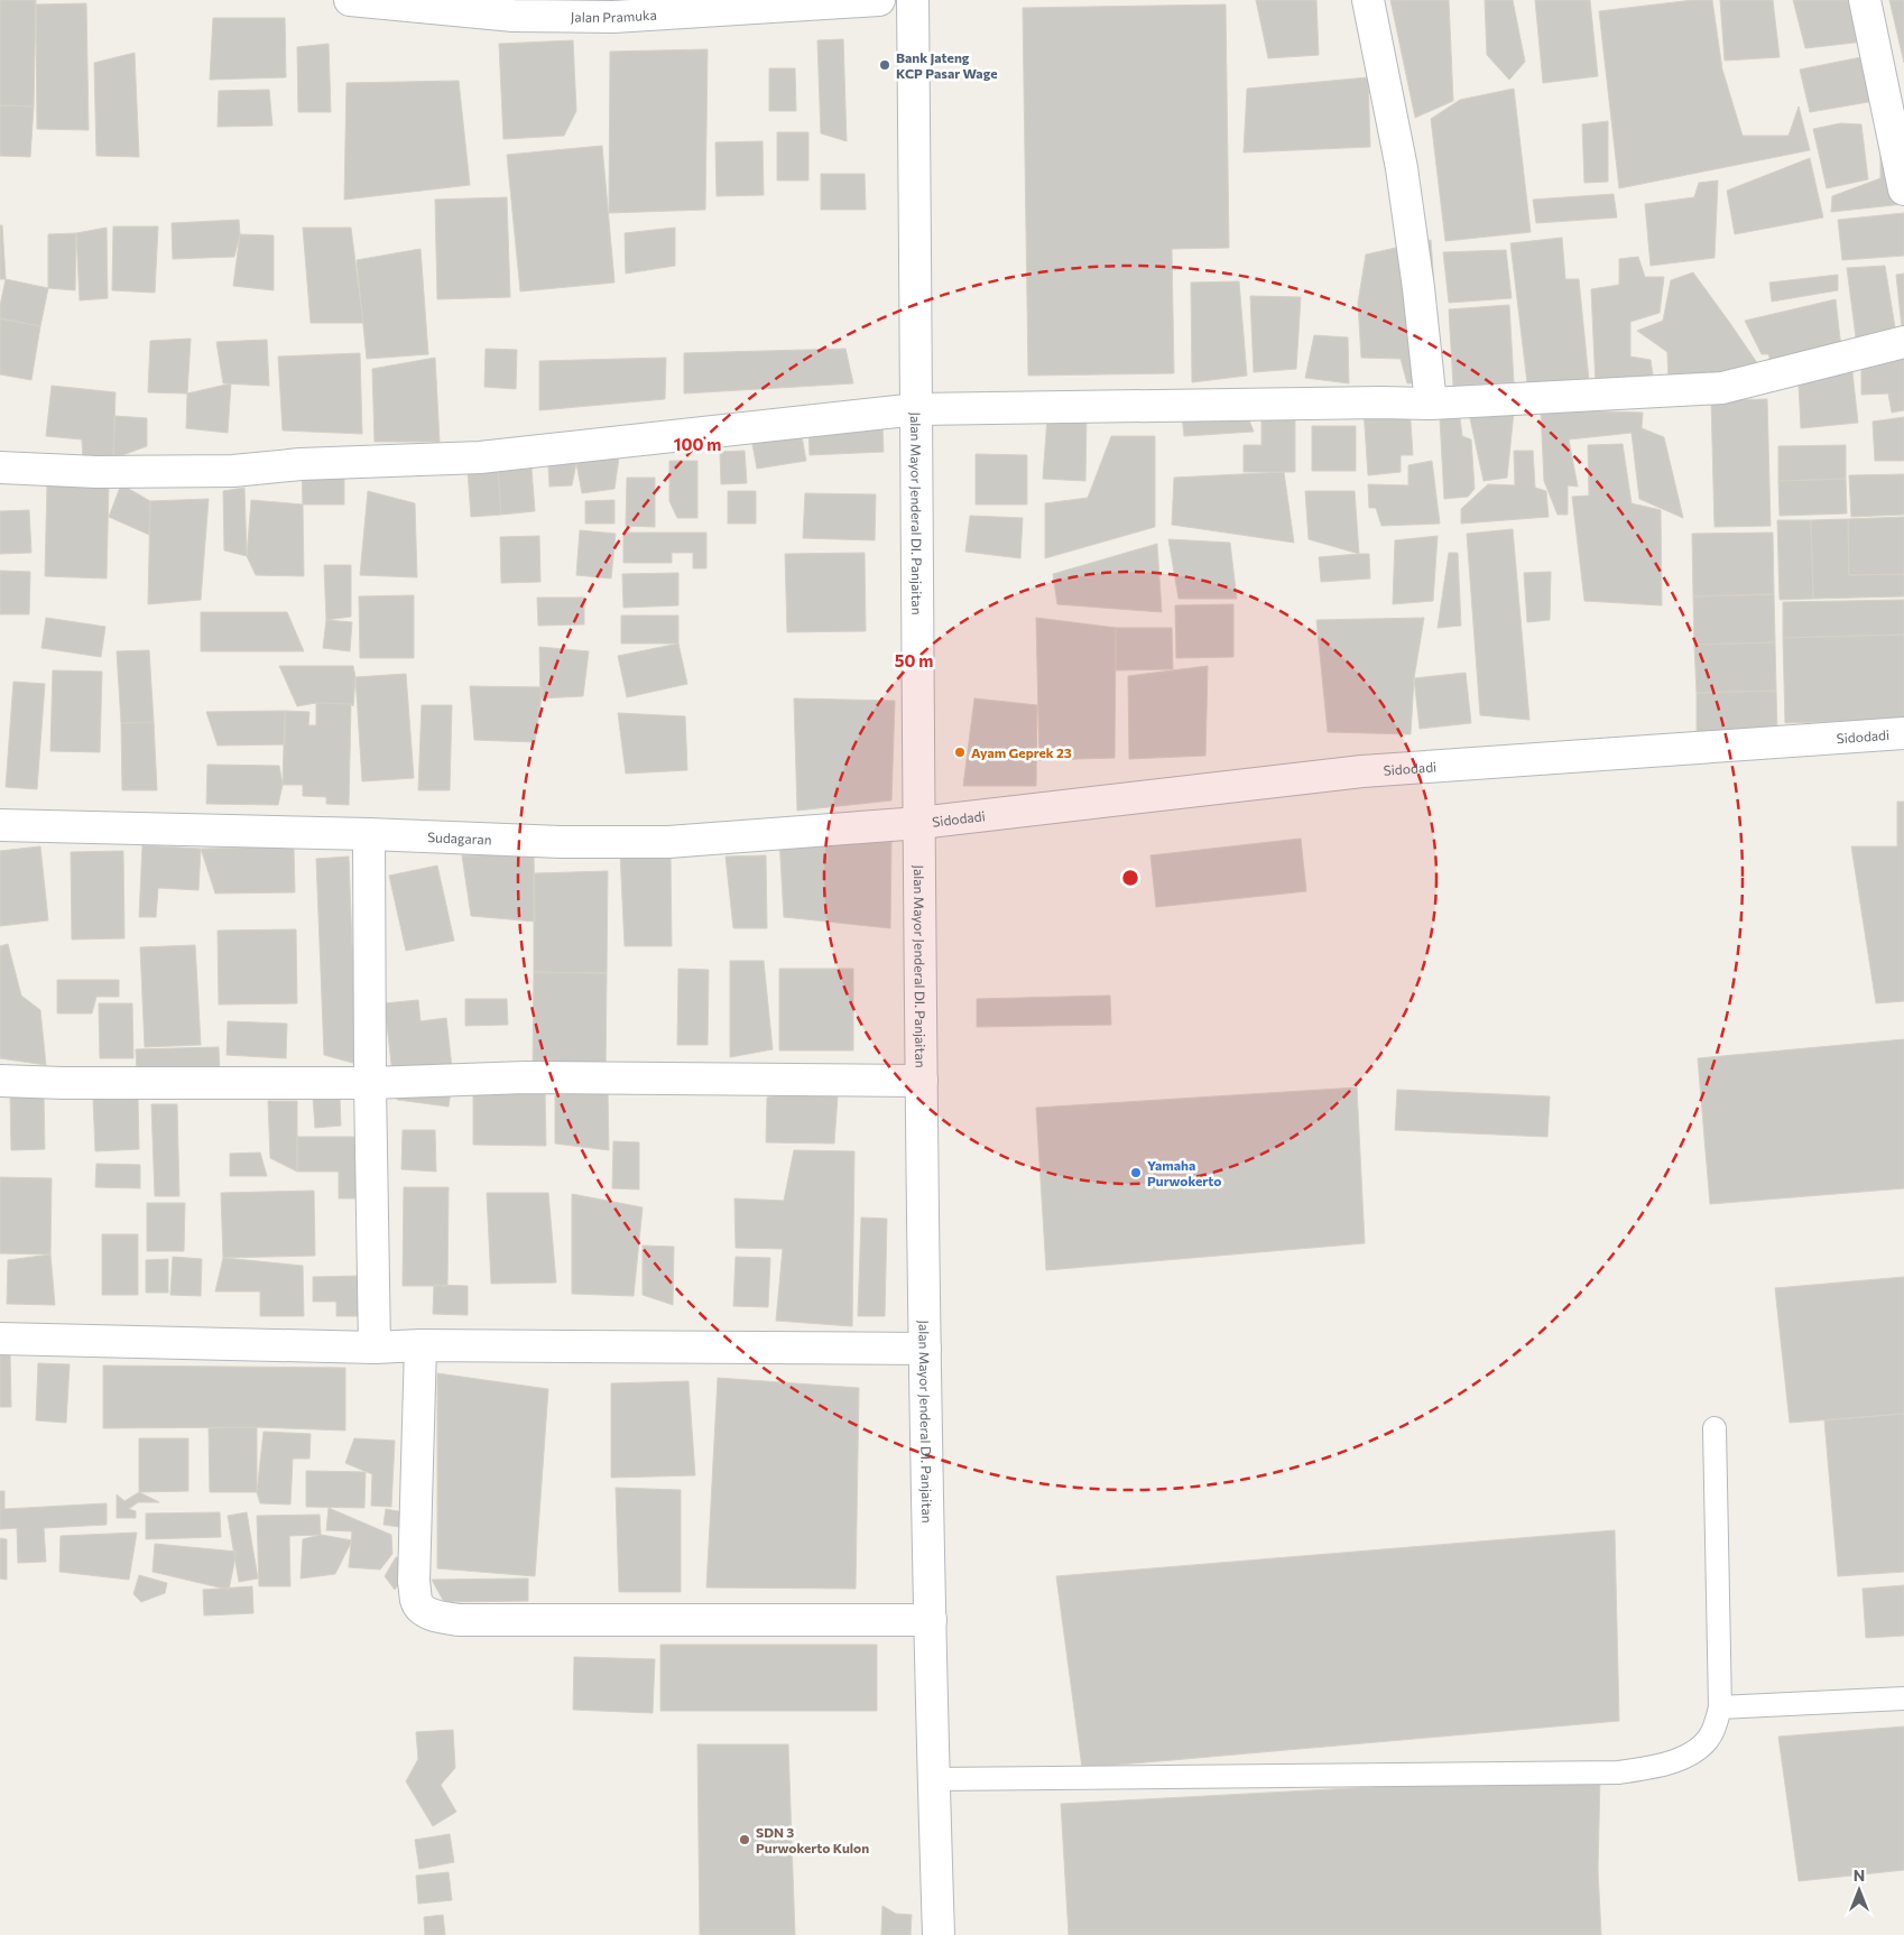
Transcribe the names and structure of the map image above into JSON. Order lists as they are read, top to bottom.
{
  "streets": {
    "street": [
      "Jalan Pramuka",
      "Jalan Mayor Jenderal DI. Panjaitan",
      "Sidodadi",
      "Sudagaran"
    ]
  },
  "crossings": [
    ["Jalan Mayor Jenderal DI. Panjaitan", "Sidodadi"],
    ["Jalan Mayor Jenderal DI. Panjaitan", "Sudagaran"],
    ["Sidodadi", "Sudagaran"]
  ],
  "places": [
    "Bank Jateng KCP Pasar Wage",
    "Ayam Geprek 23",
    "Yamaha Purwokerto",
    "SDN 3 Purwokerto Kulon"
  ],
  "north": "top",
  "rings": ["100 m", "50 m"]
}
